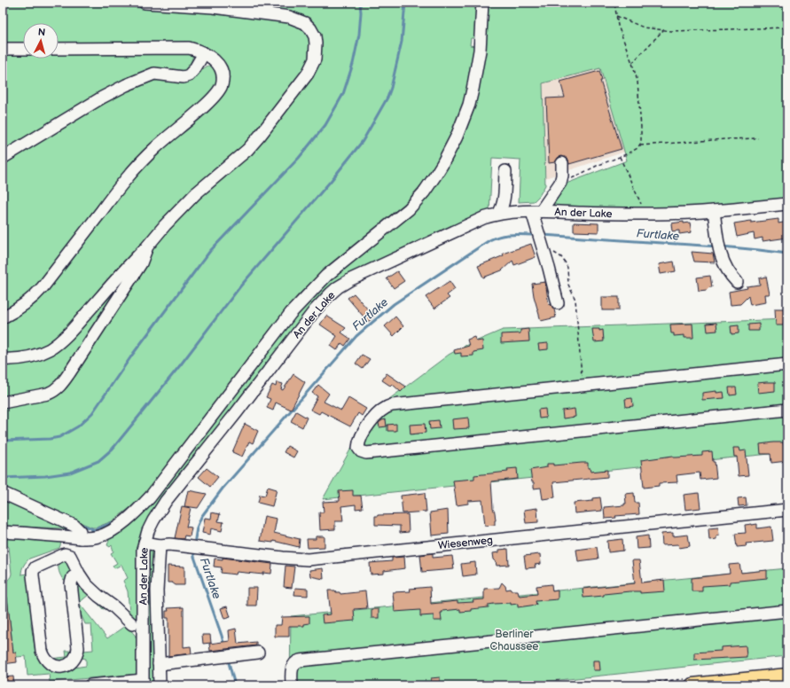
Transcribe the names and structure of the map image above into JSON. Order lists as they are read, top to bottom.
{
  "streets": {
    "street": ["An der Lake", "Wiesenweg"]
  },
  "crossings": [
    ["An der Lake", "Wiesenweg"]
  ],
  "water": ["Furtlake"],
  "parks": ["Berliner Chaussee"],
  "north": "top"
}
